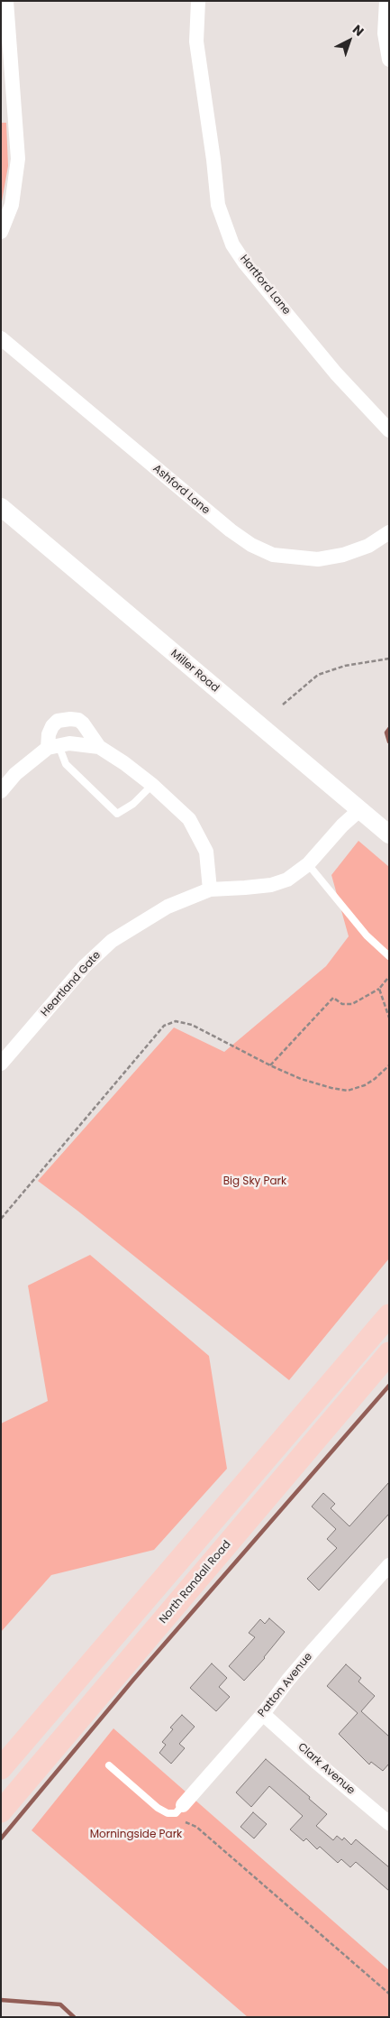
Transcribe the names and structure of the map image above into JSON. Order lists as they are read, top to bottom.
{
  "streets": {
    "main road": ["North Randall Road"],
    "street": [
      "Hartford Lane",
      "Ashford Lane",
      "Miller Road",
      "Heartland Gate",
      "Patton Avenue",
      "Clark Avenue"
    ]
  },
  "crossings": [
    ["Miller Road", "Heartland Gate"],
    ["Patton Avenue", "Clark Avenue"]
  ],
  "parks": ["Big Sky Park", "Morningside Park"],
  "north": "top right"
}
